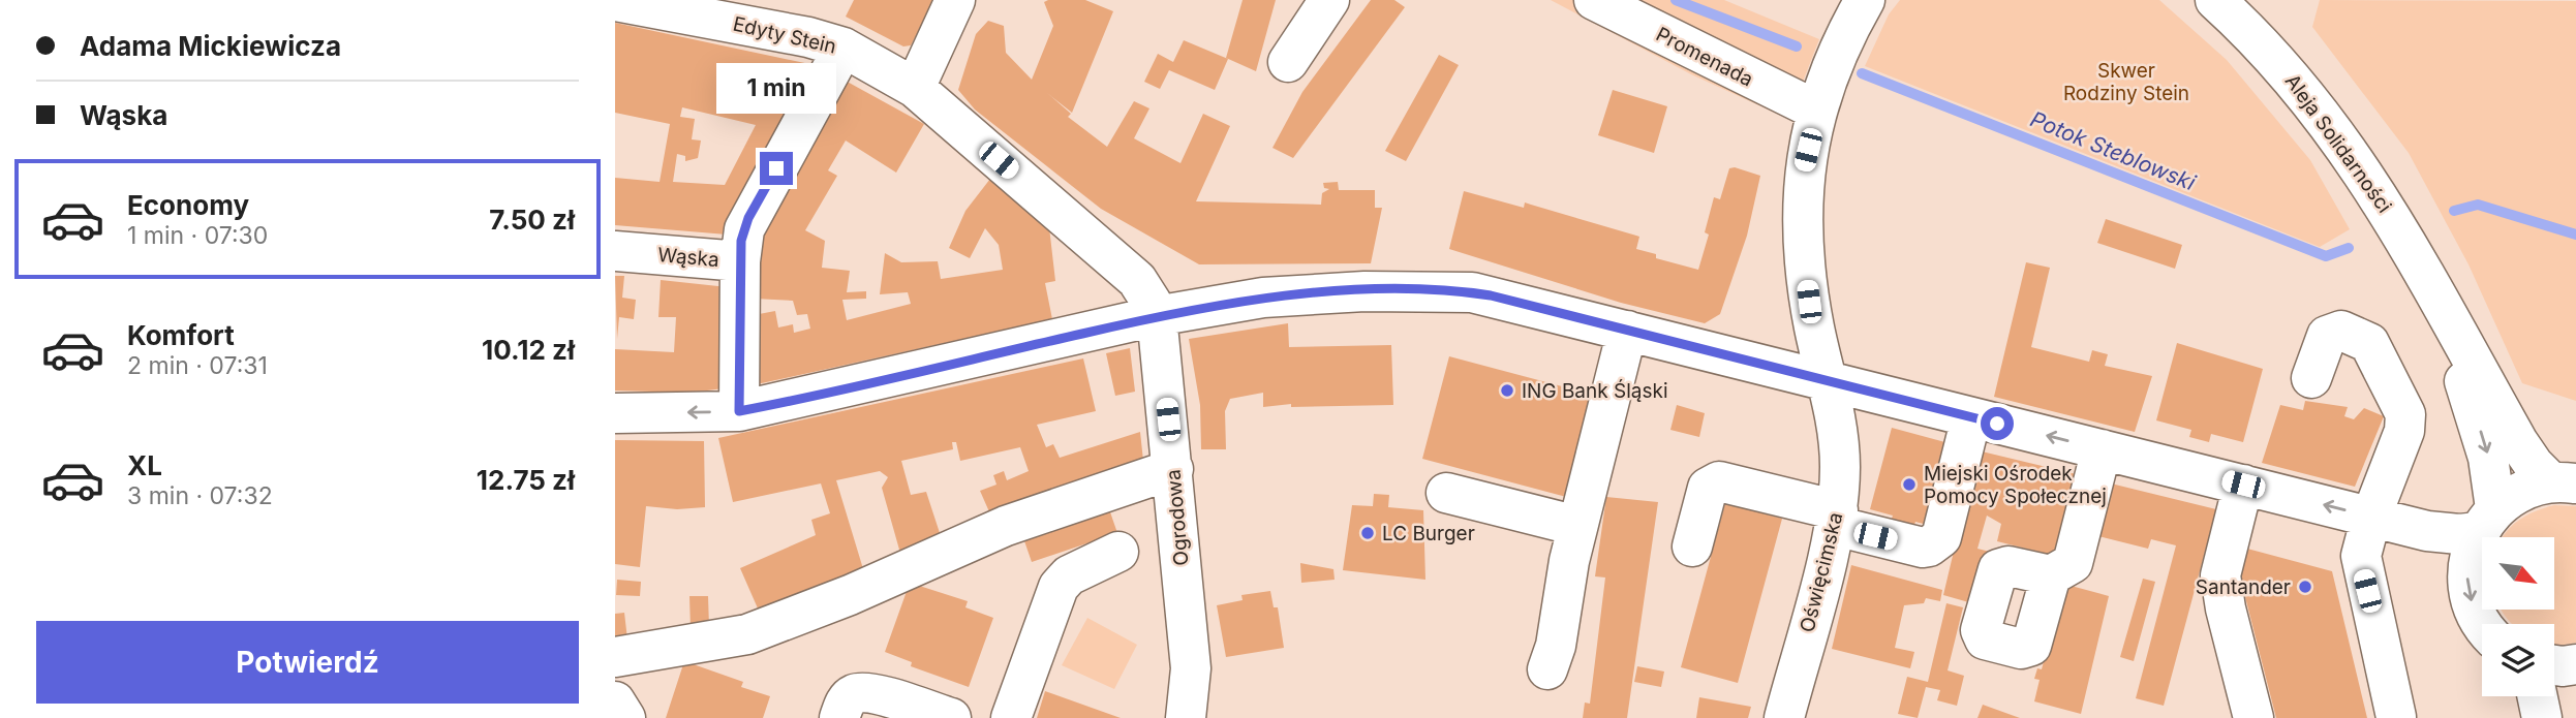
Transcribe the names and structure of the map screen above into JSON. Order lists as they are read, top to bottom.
{
  "streets": {
    "street": [
      "Edyty Stein",
      "Promenada",
      "Aleja Solidarności",
      "Wąska",
      "Ogrodowa",
      "Oświęcimska"
    ]
  },
  "crossings": [
    ["Edyty Stein", "Wąska"],
    ["Edyty Stein", "Ogrodowa"],
    ["Promenada", "Oświęcimska"]
  ],
  "water": ["Potok Steblowski"],
  "parks": ["Skwer Rodziny Stein"],
  "places": [
    "ING Bank Śląski",
    "Miejski Ośrodek Pomocy Społecznej",
    "LC Burger",
    "Santander"
  ],
  "north": "bottom right",
  "page": {
    "banner": ["Adama Mickiewicza", "Wąska"],
    "bubble": "1 min",
    "list": [
      {
        "name": "Economy",
        "note": "1 min · 07:30",
        "value": "7.50 zł"
      },
      {
        "name": "Komfort",
        "note": "2 min · 07:31",
        "value": "10.12 zł"
      },
      {
        "name": "XL",
        "note": "3 min · 07:32",
        "value": "12.75 zł"
      }
    ],
    "buttons": "Potwierdź"
  }
}
